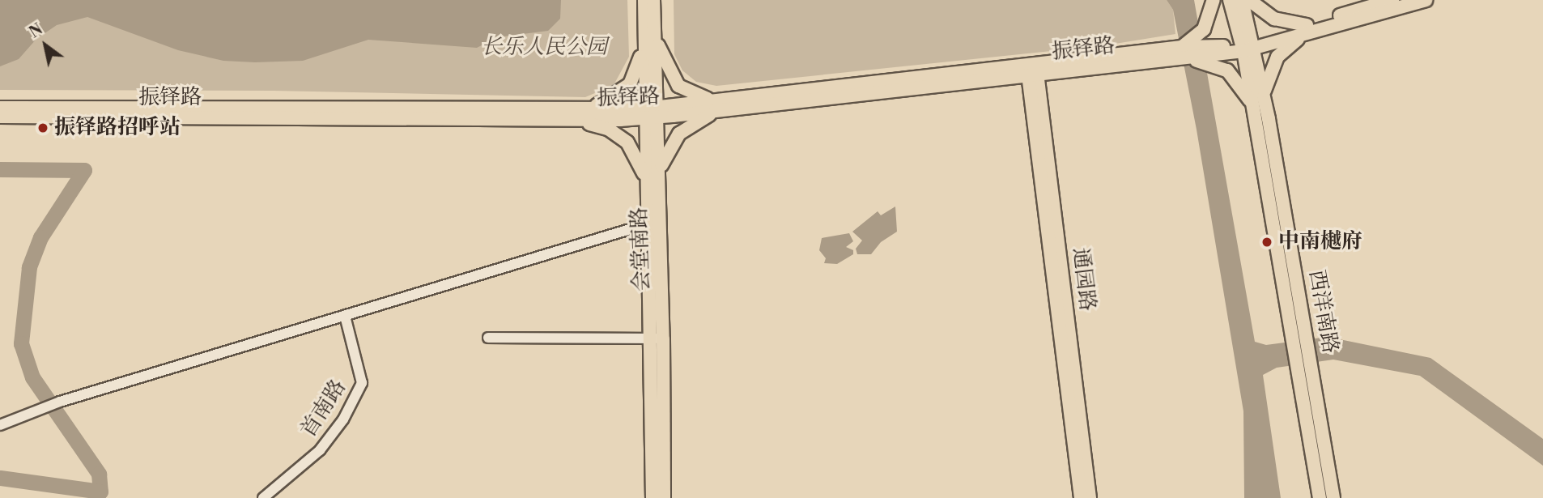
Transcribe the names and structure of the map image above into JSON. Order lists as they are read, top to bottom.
{
  "streets": {
    "main road": [
      "振铎路",
      "会堂南路",
      "通园路",
      "西洋南路"
    ],
    "street": ["首南路"]
  },
  "crossings": [
    ["振铎路", "会堂南路"],
    ["振铎路", "通园路"],
    ["振铎路", "西洋南路"]
  ],
  "parks": ["长乐人民公园"],
  "places": ["振铎路招呼站", "中南樾府"],
  "north": "top left"
}
